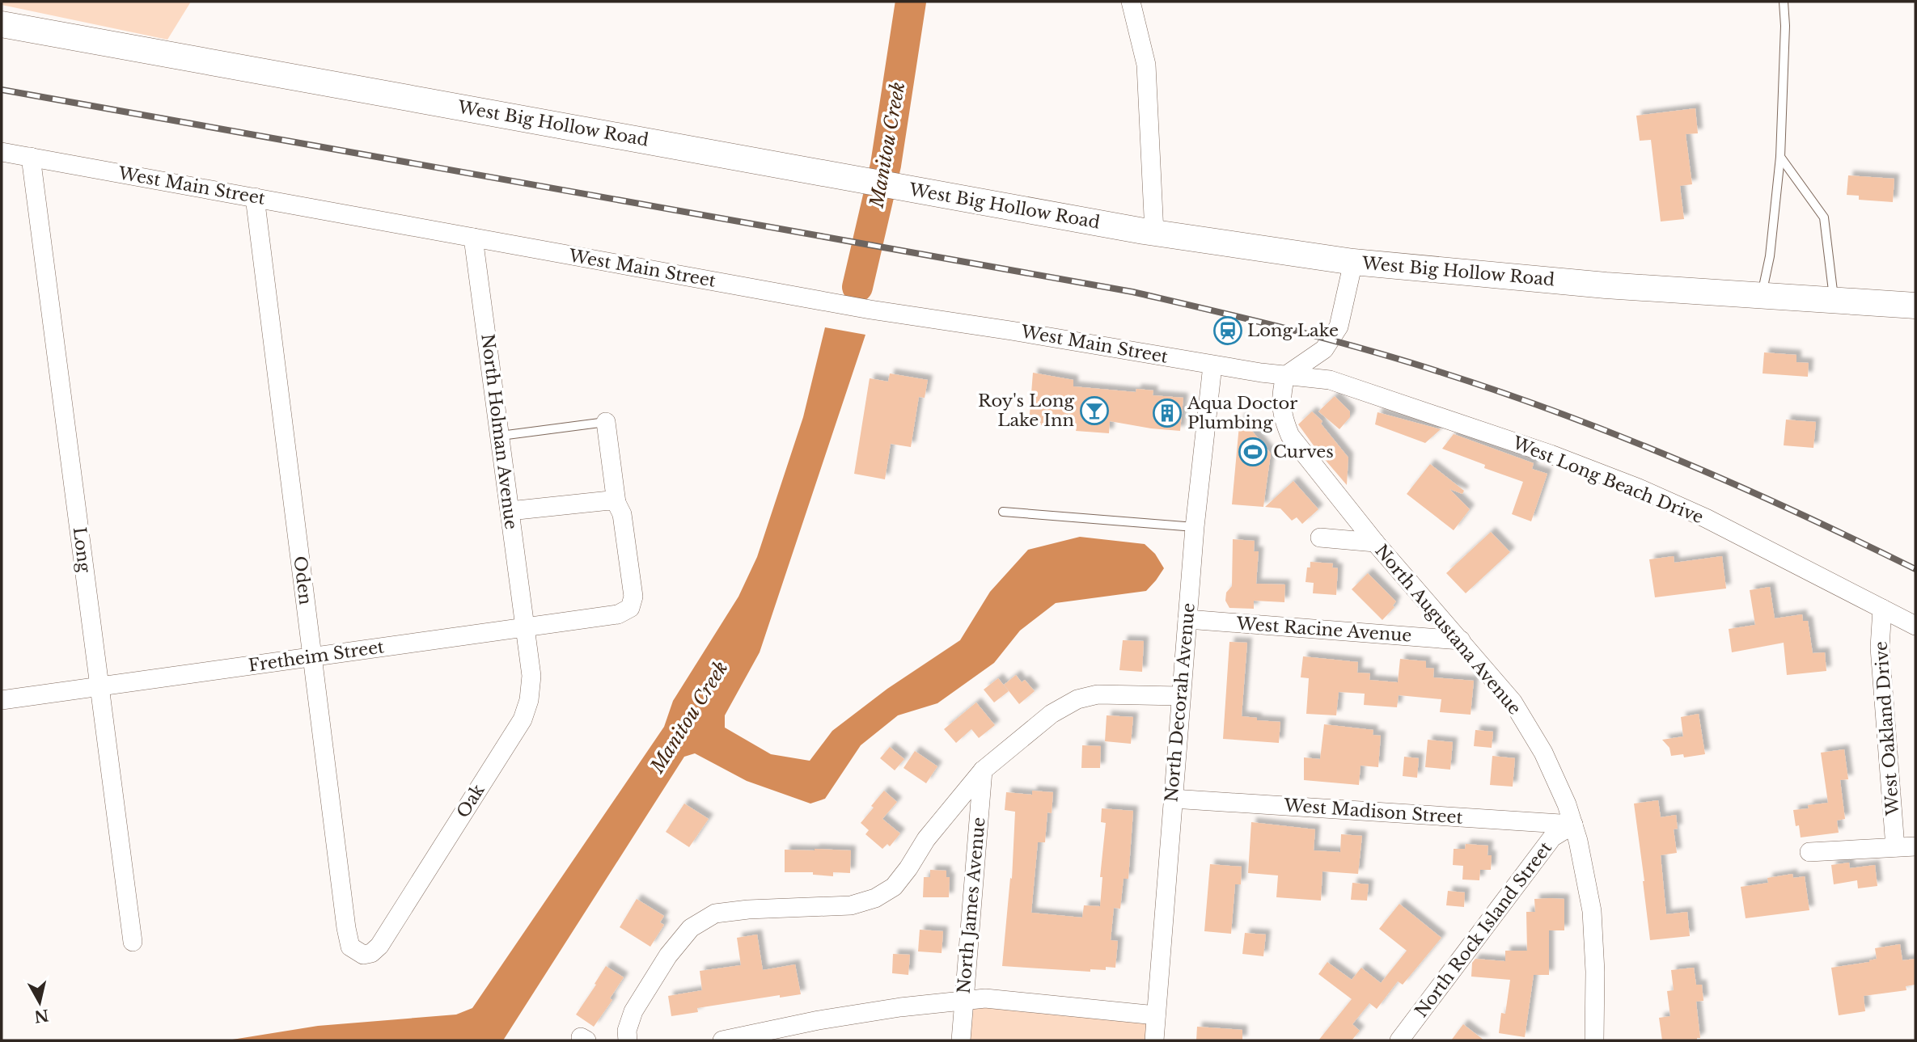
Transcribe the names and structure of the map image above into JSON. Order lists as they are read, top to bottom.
{
  "streets": {
    "main road": ["West Big Hollow Road"],
    "street": [
      "West Main Street",
      "North Holman Avenue",
      "West Long Beach Drive",
      "Long",
      "Oden",
      "West Racine Avenue",
      "North Augustana Avenue",
      "Fretheim Street",
      "North Decorah Avenue",
      "West Oakland Drive",
      "Oak",
      "West Madison Street",
      "North James Avenue",
      "North Rock Island Street"
    ]
  },
  "crossings": [
    ["West Main Street", "North Holman Avenue"],
    ["West Main Street", "West Long Beach Drive"],
    ["West Main Street", "Long"],
    ["West Main Street", "Oden"],
    ["West Main Street", "North Augustana Avenue"],
    ["West Main Street", "North Decorah Avenue"],
    ["North Holman Avenue", "Fretheim Street"],
    ["North Holman Avenue", "Oak"],
    ["West Long Beach Drive", "North Augustana Avenue"],
    ["West Long Beach Drive", "West Oakland Drive"],
    ["Long", "Fretheim Street"],
    ["Oden", "Fretheim Street"],
    ["Oden", "Oak"],
    ["West Racine Avenue", "North Augustana Avenue"],
    ["West Racine Avenue", "North Decorah Avenue"],
    ["North Augustana Avenue", "West Madison Street"],
    ["North Augustana Avenue", "North Rock Island Street"],
    ["Fretheim Street", "Oak"],
    ["North Decorah Avenue", "West Madison Street"],
    ["West Madison Street", "North Rock Island Street"]
  ],
  "water": ["Manitou Creek"],
  "places": {
    "station": ["Long Lake"],
    "bar": ["Roy's Long Lake Inn"],
    "building": ["Aqua Doctor Plumbing"],
    "sports": ["Curves"]
  },
  "north": "bottom"
}
